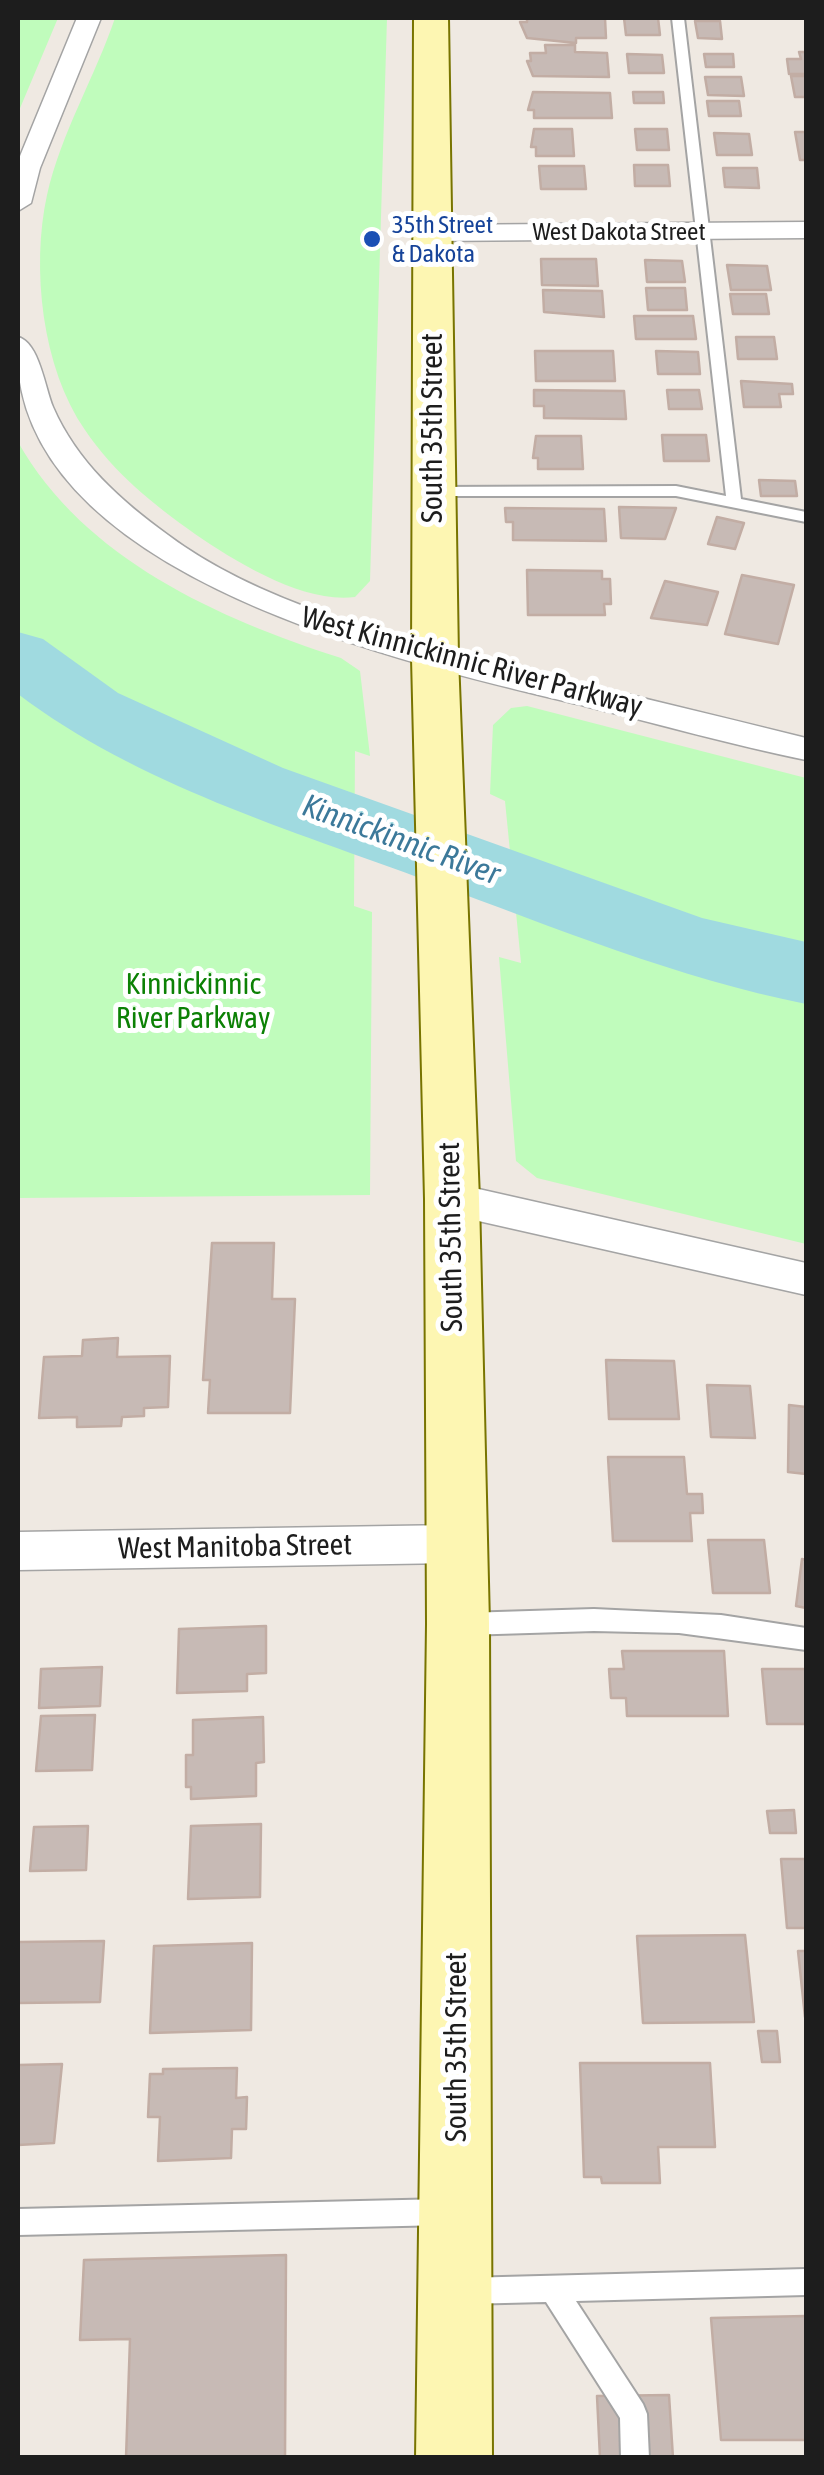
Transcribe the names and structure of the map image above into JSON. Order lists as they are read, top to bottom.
{
  "streets": {
    "main road": ["South 35th Street"],
    "street": ["West Dakota Street", "West Kinnickinnic River Parkway", "West Manitoba Street"]
  },
  "crossings": [
    ["West Dakota Street", "South 35th Street"],
    ["South 35th Street", "West Kinnickinnic River Parkway"],
    ["South 35th Street", "West Manitoba Street"]
  ],
  "water": ["Kinnickinnic River"],
  "parks": ["Kinnickinnic River Parkway"],
  "places": ["35th Street & Dakota"]
}
